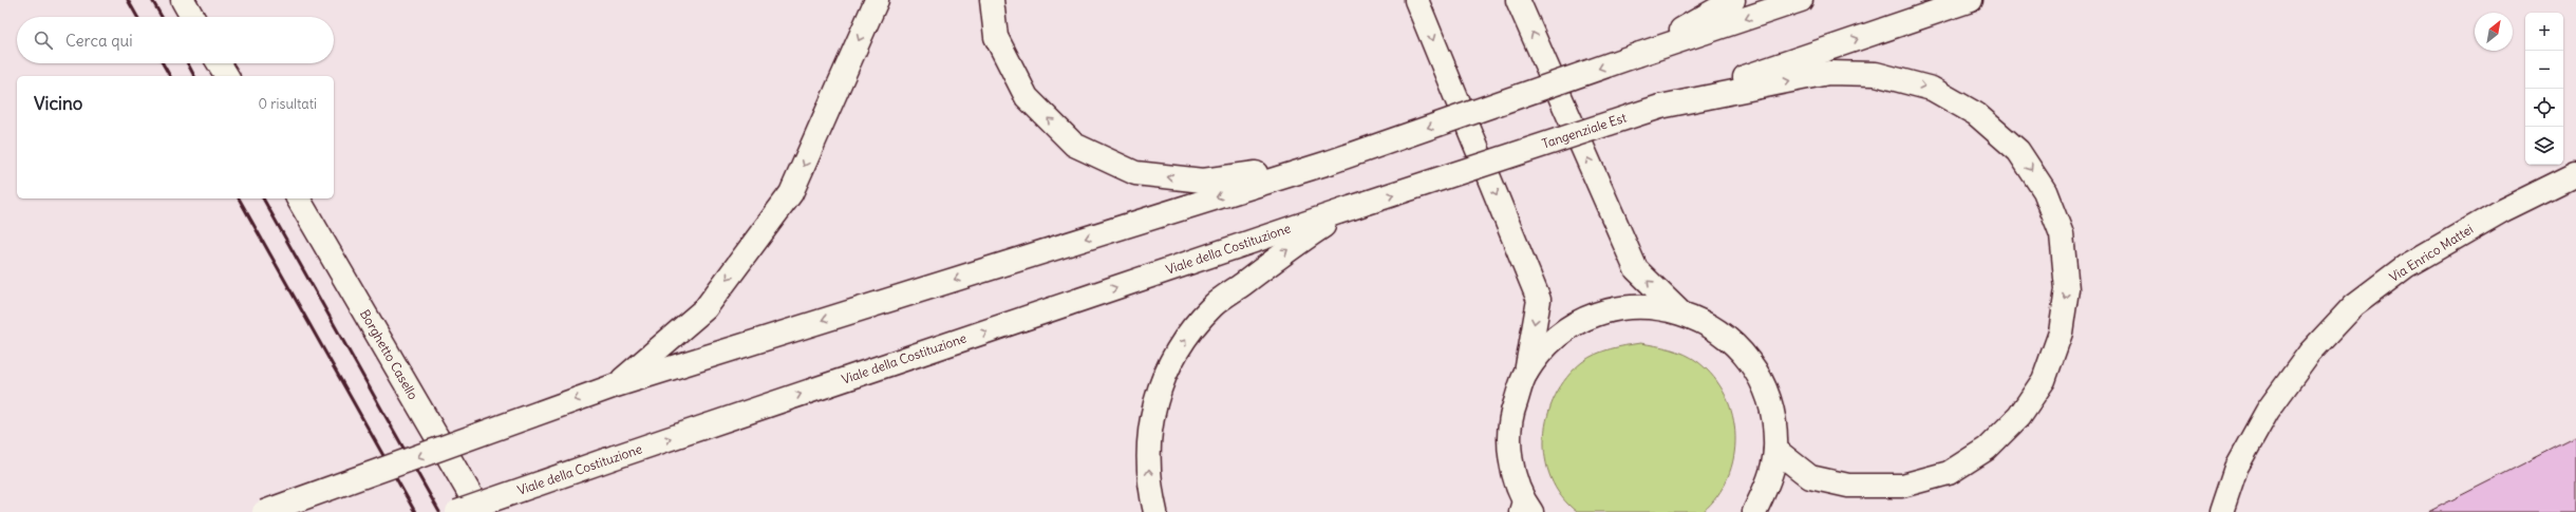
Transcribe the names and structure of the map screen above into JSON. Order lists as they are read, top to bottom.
{
  "streets": {
    "main road": [
      "Tangenziale Est",
      "Viale della Costituzione",
      "Via Enrico Mattei",
      "Borghetto Casello"
    ]
  },
  "crossings": [
    ["Tangenziale Est", "Viale della Costituzione"]
  ],
  "north": "top right",
  "page": {
    "map_buttons": ["+", "−"],
    "search": "Cerca qui",
    "heading": ["Vicino", "0 risultati"]
  }
}
